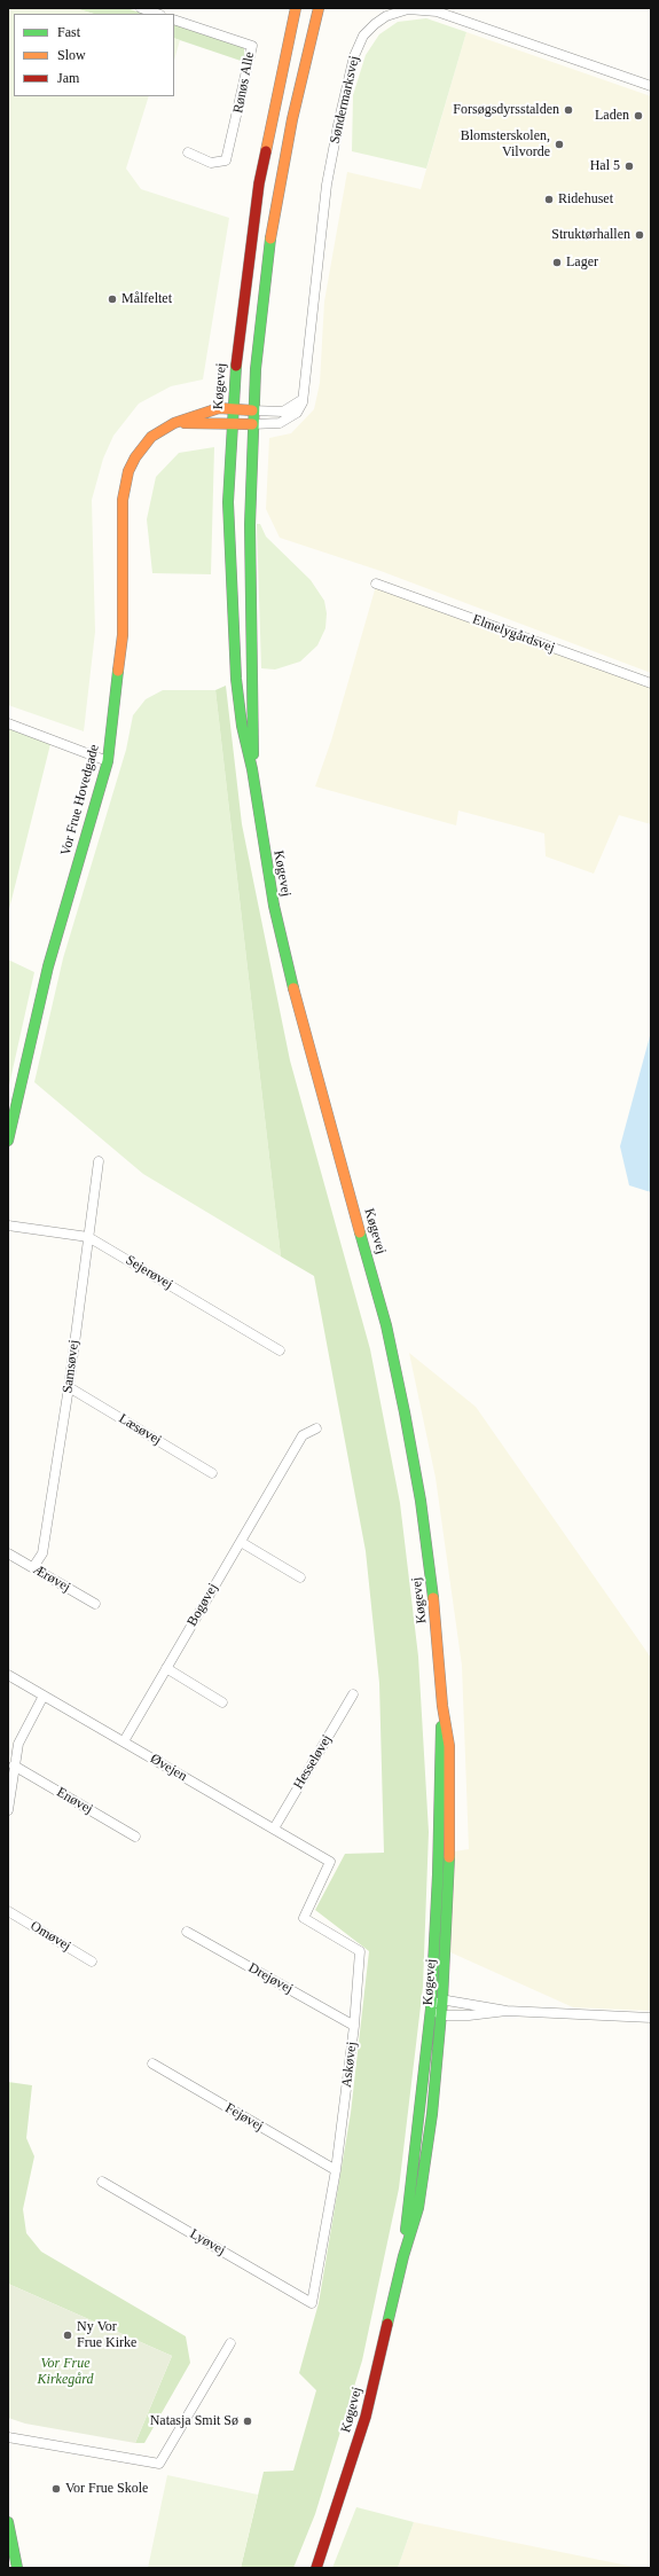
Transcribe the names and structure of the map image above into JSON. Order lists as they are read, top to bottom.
{
  "streets": {
    "main road": ["Køgevej", "Vor Frue Hovedgade"],
    "street": [
      "Rønøs Alle",
      "Søndermarksvej",
      "Elmelygårdsvej",
      "Sejerøvej",
      "Samsøvej",
      "Læsøvej",
      "Ærøvej",
      "Bogøvej",
      "Hesseløvej",
      "Øvejen",
      "Enøvej",
      "Omøvej",
      "Drejøvej",
      "Askøvej",
      "Fejøvej",
      "Lyøvej"
    ]
  },
  "crossings": [
    ["Søndermarksvej", "Køgevej"],
    ["Søndermarksvej", "Vor Frue Hovedgade"],
    ["Køgevej", "Vor Frue Hovedgade"],
    ["Sejerøvej", "Samsøvej"],
    ["Samsøvej", "Læsøvej"],
    ["Samsøvej", "Ærøvej"],
    ["Bogøvej", "Øvejen"],
    ["Hesseløvej", "Øvejen"],
    ["Øvejen", "Askøvej"],
    ["Drejøvej", "Askøvej"],
    ["Askøvej", "Fejøvej"],
    ["Askøvej", "Lyøvej"]
  ],
  "parks": ["Vor Frue Kirkegård"],
  "places": [
    "Forsøgsdyrsstalden",
    "Laden",
    "Blomsterskolen, Vilvorde",
    "Hal 5",
    "Ridehuset",
    "Struktørhallen",
    "Lager",
    "Målfeltet",
    "Ny Vor Frue Kirke",
    "Natasja Smit Sø",
    "Vor Frue Skole"
  ],
  "legend": ["Fast", "Slow", "Jam"]
}
